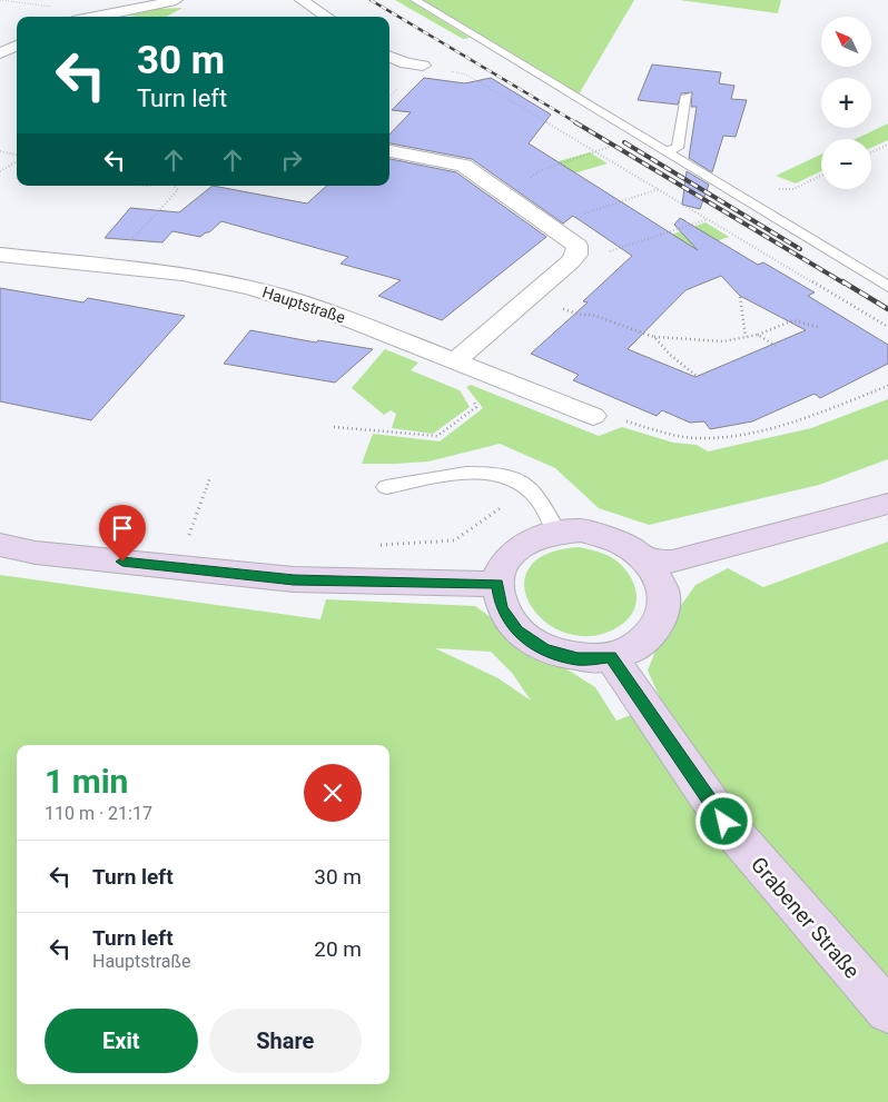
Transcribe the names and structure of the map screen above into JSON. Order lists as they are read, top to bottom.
{
  "streets": {
    "street": ["Hauptstraße", "Grabener Straße"]
  },
  "north": "top left",
  "page": {
    "map_buttons": ["+", "−"],
    "turn": ["30 m", "Turn left"],
    "heading": ["1 min", "110 m · 21:17"],
    "list": [
      {
        "name": "Turn left",
        "value": "30 m"
      },
      {
        "name": "Turn left",
        "note": "Hauptstraße",
        "value": "20 m"
      }
    ],
    "buttons": ["Exit", "Share"]
  }
}
